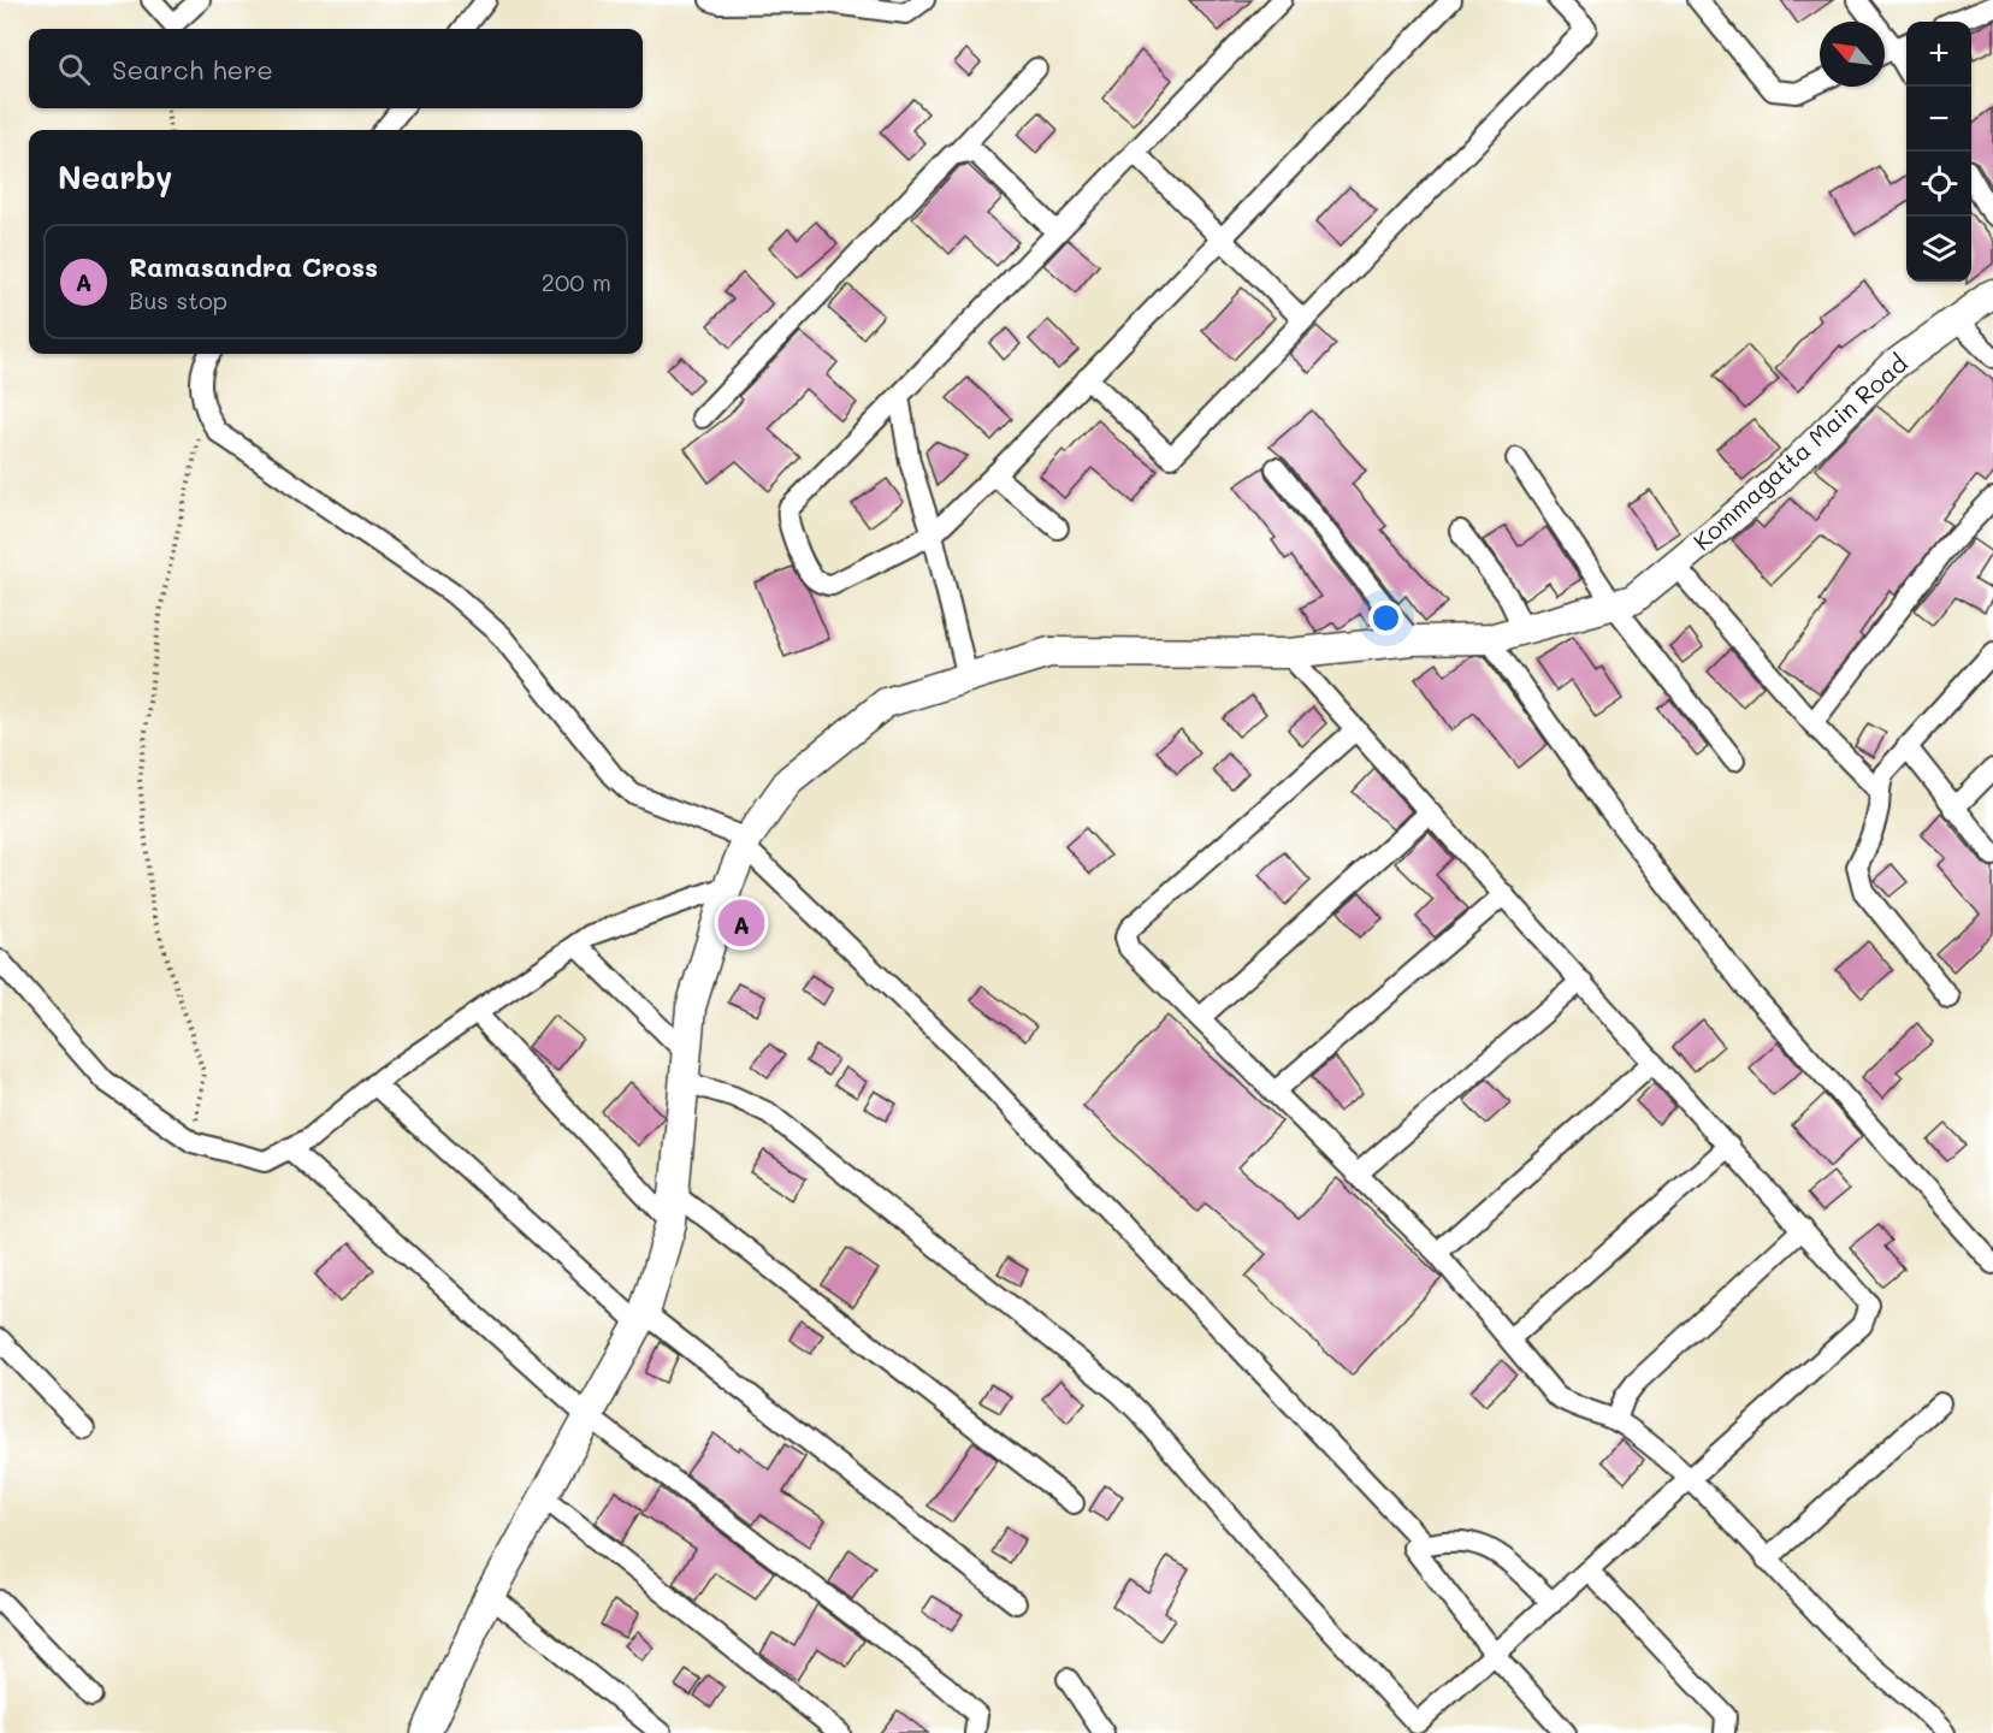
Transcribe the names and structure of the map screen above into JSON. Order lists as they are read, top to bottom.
{
  "streets": {
    "main road": ["Kommagatta Main Road"]
  },
  "north": "top left",
  "page": {
    "map_buttons": ["+", "−"],
    "search": "Search here",
    "heading": "Nearby",
    "list": [
      {
        "mark": "A",
        "name": "Ramasandra Cross",
        "note": "Bus stop",
        "value": "200 m"
      }
    ],
    "pins": "A"
  }
}
